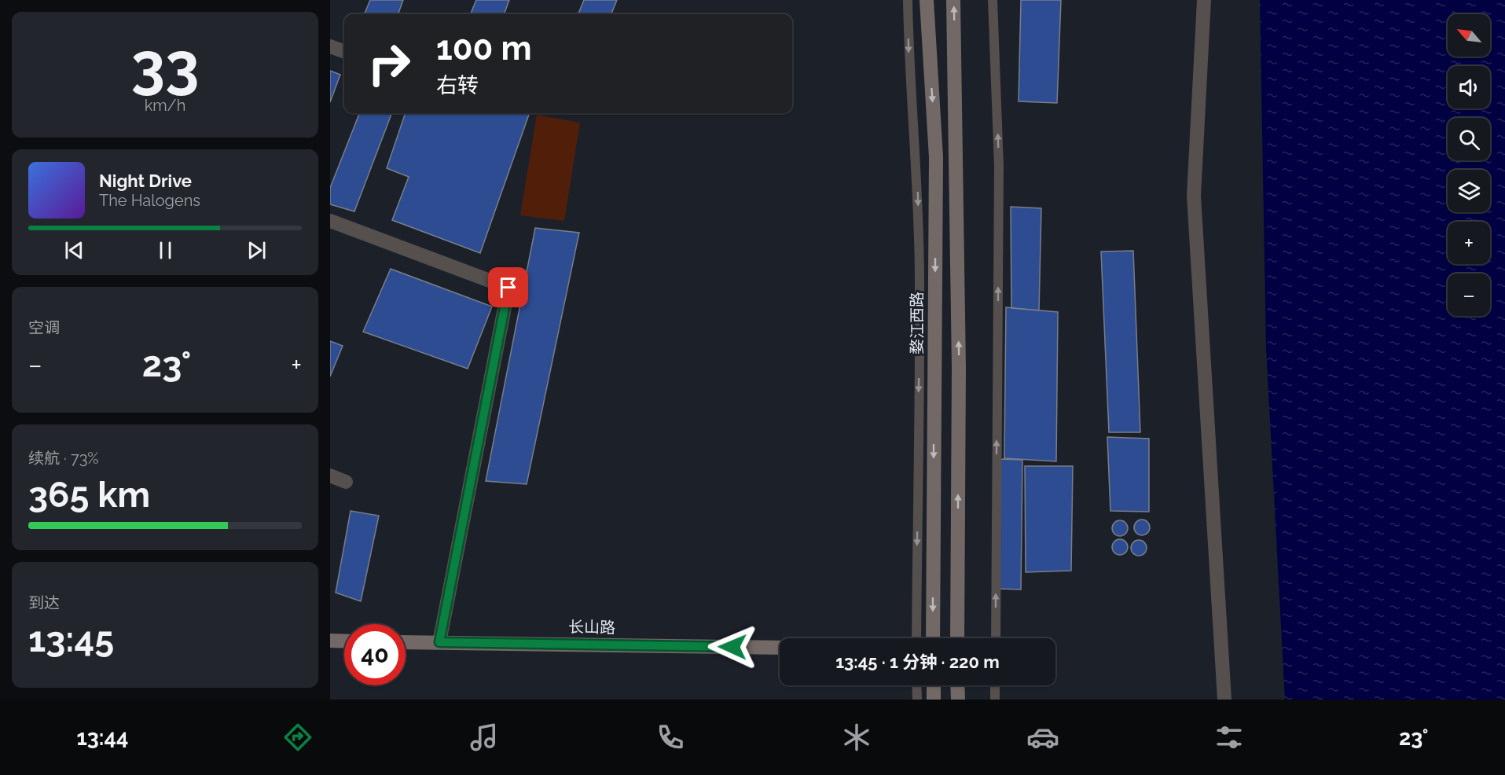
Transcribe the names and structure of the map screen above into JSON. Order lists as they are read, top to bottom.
{
  "streets": {
    "main road": ["婺江西路", "长山路"]
  },
  "north": "top left",
  "page": {
    "tile": [
      ["33", "km/h"],
      "空调",
      ["续航 · 73%", "365 km"],
      ["到达", "13:45"]
    ],
    "map_buttons": ["+", "−"],
    "turn": ["100 m", "右转"],
    "song": ["Night Drive", "The Halogens"],
    "heat": ["−", "23°", "+"],
    "limit": "40",
    "trip": "13:45 · 1 分钟 · 220 m",
    "tabs": ["13:44", "23°"]
  }
}
